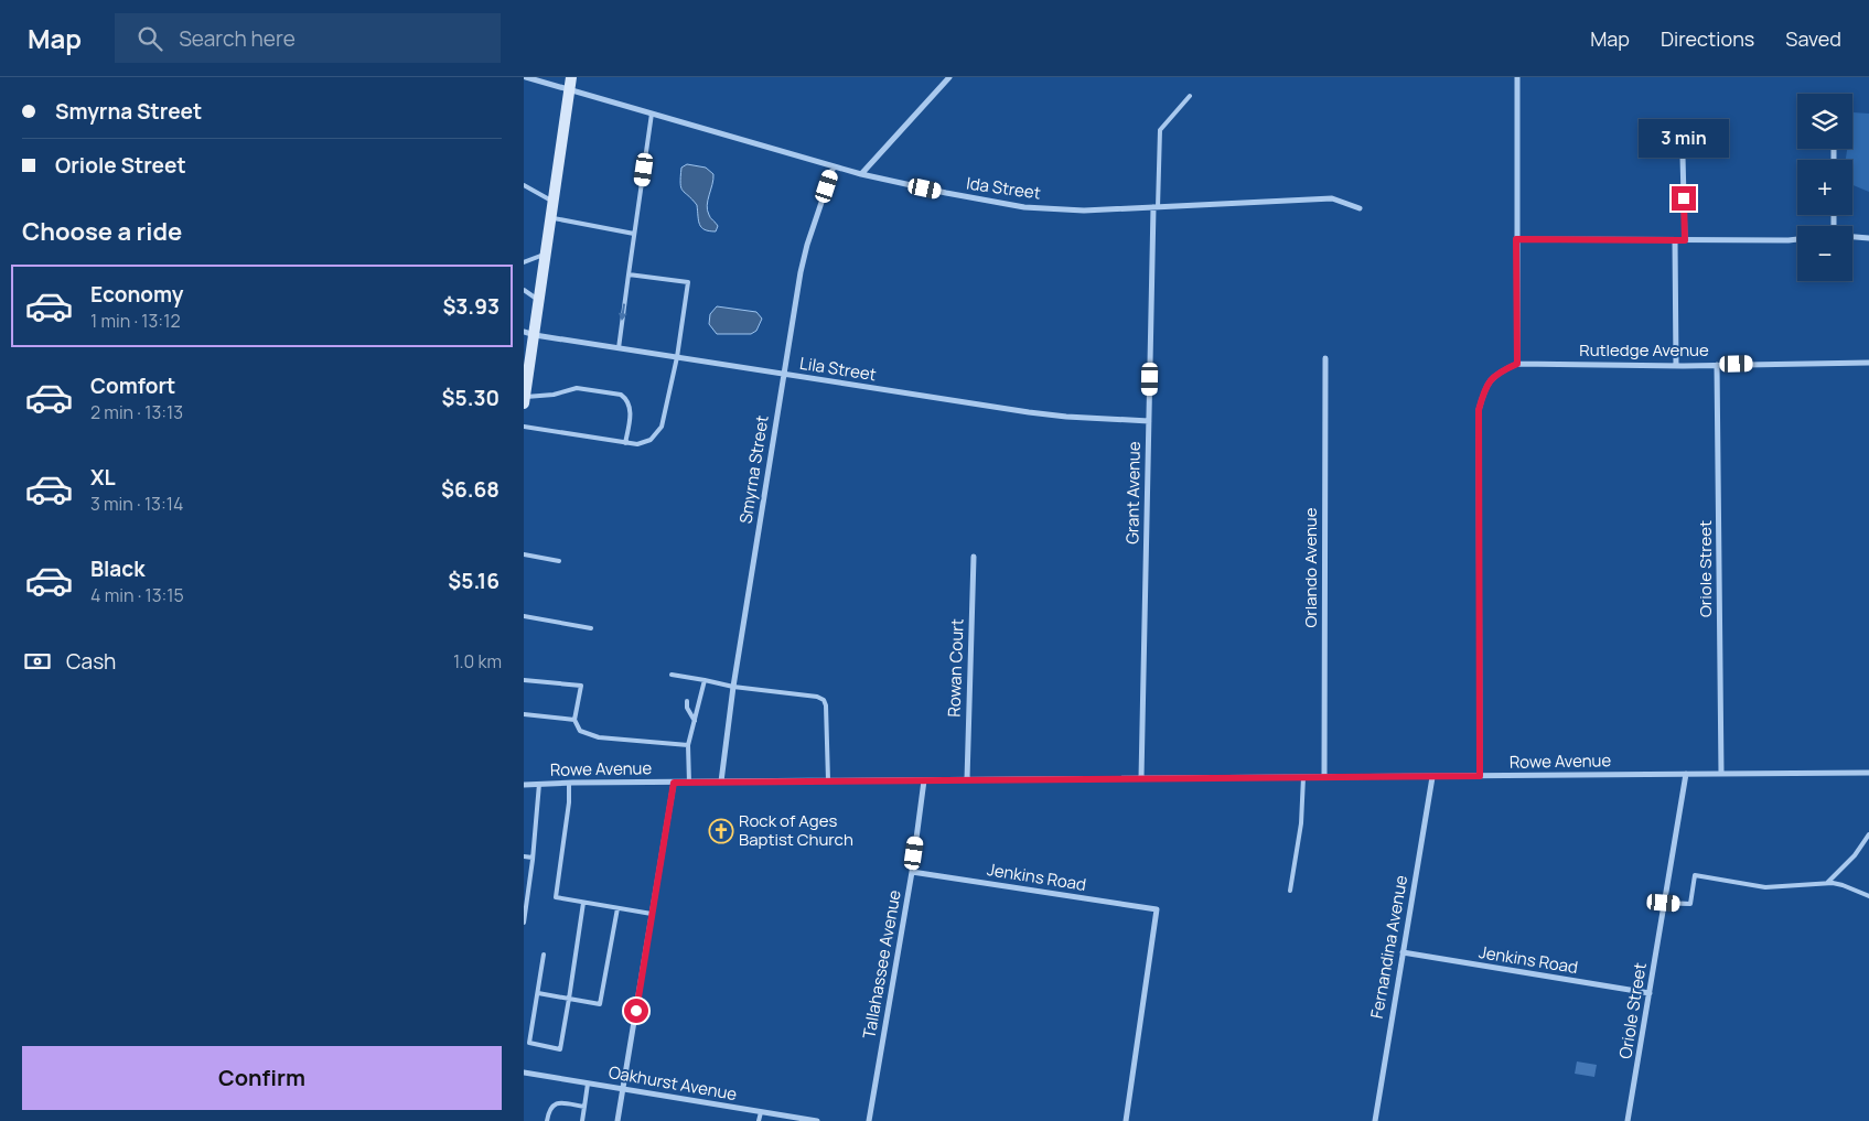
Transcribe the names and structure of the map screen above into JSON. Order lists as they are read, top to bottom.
{
  "streets": {
    "street": [
      "Ida Street",
      "Rutledge Avenue",
      "Lila Street",
      "Smyrna Street",
      "Grant Avenue",
      "Orlando Avenue",
      "Oriole Street",
      "Rowan Court",
      "Rowe Avenue",
      "Jenkins Road",
      "Fernandina Avenue",
      "Tallahassee Avenue",
      "Oakhurst Avenue"
    ]
  },
  "crossings": [
    ["Ida Street", "Smyrna Street"],
    ["Ida Street", "Grant Avenue"],
    ["Rutledge Avenue", "Oriole Street"],
    ["Lila Street", "Smyrna Street"],
    ["Lila Street", "Grant Avenue"],
    ["Smyrna Street", "Rowe Avenue"],
    ["Grant Avenue", "Rowe Avenue"],
    ["Orlando Avenue", "Rowe Avenue"],
    ["Oriole Street", "Rowe Avenue"],
    ["Oriole Street", "Jenkins Road"],
    ["Rowan Court", "Rowe Avenue"],
    ["Rowe Avenue", "Fernandina Avenue"],
    ["Rowe Avenue", "Tallahassee Avenue"],
    ["Jenkins Road", "Fernandina Avenue"],
    ["Jenkins Road", "Tallahassee Avenue"]
  ],
  "places": {
    "church": ["Rock of Ages Baptist Church"]
  },
  "page": {
    "header": "Map",
    "search": "Search here",
    "nav": ["Map", "Directions", "Saved"],
    "banner": ["Smyrna Street", "Oriole Street"],
    "map_buttons": ["+", "−"],
    "bubble": "3 min",
    "heading": "Choose a ride",
    "list": [
      {
        "name": "Economy",
        "note": "1 min · 13:12",
        "value": "$3.93"
      },
      {
        "name": "Comfort",
        "note": "2 min · 13:13",
        "value": "$5.30"
      },
      {
        "name": "XL",
        "note": "3 min · 13:14",
        "value": "$6.68"
      },
      {
        "name": "Black",
        "note": "4 min · 13:15",
        "value": "$5.16"
      }
    ],
    "pay": ["Cash", "1.0 km"],
    "buttons": "Confirm"
  }
}
